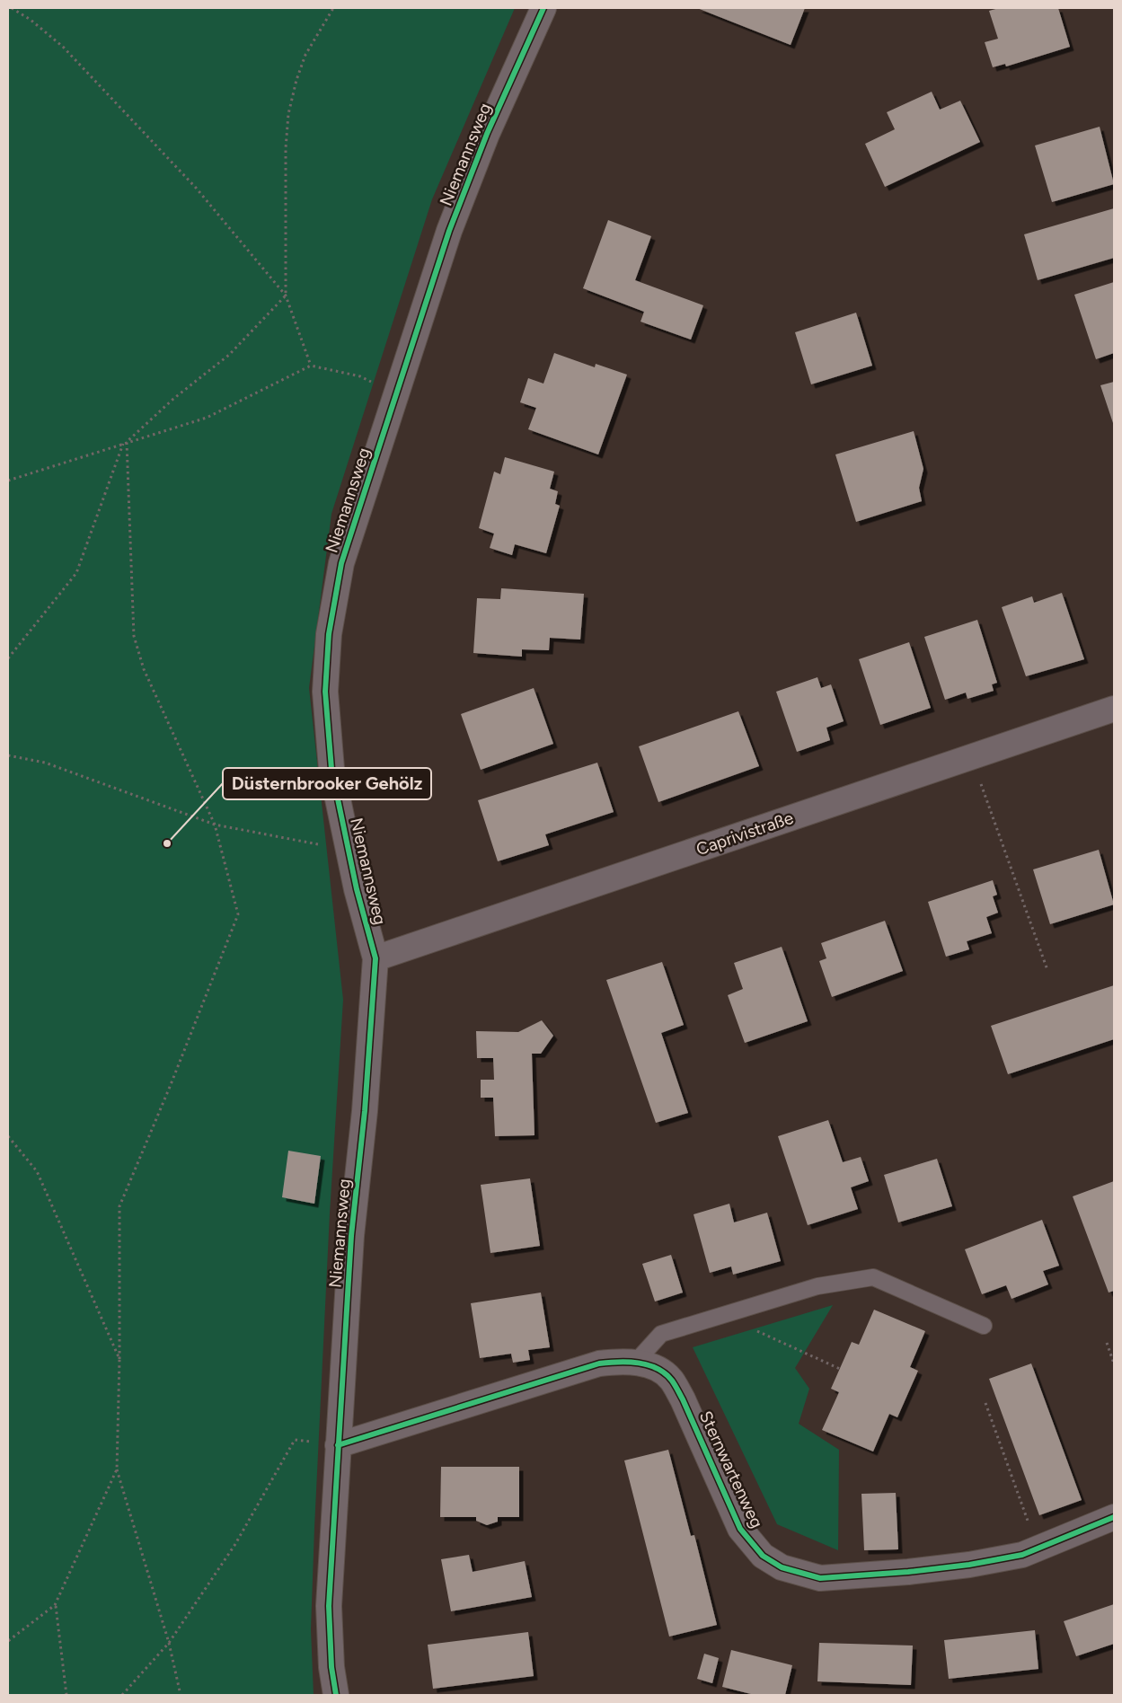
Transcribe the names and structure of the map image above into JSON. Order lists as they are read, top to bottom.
{
  "streets": {
    "street": ["Niemannsweg", "Caprivistraße", "Sternwartenweg"]
  },
  "crossings": [
    ["Niemannsweg", "Caprivistraße"],
    ["Niemannsweg", "Sternwartenweg"]
  ],
  "places": ["Düsternbrooker Gehölz"]
}
